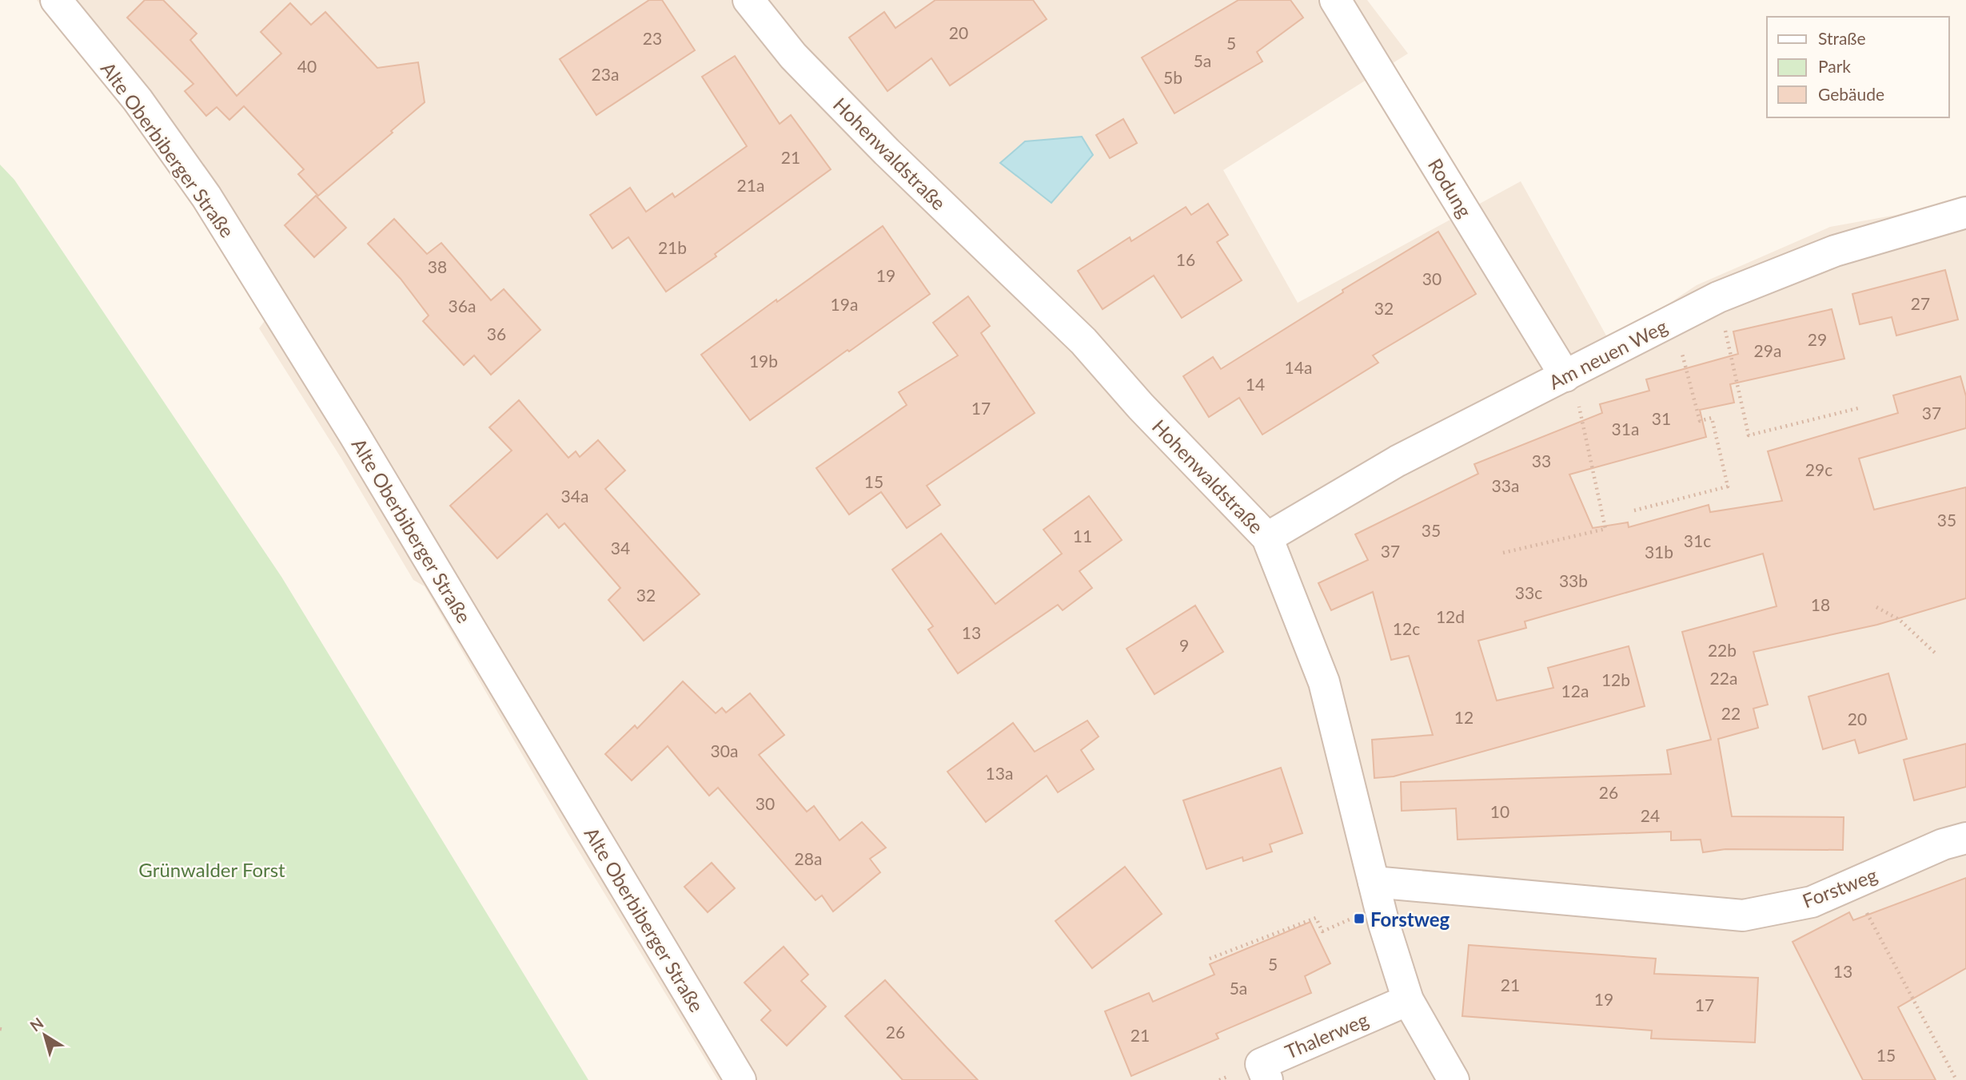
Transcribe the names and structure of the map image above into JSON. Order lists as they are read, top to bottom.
{
  "streets": {
    "street": [
      "Alte Oberbiberger Straße",
      "Hohenwaldstraße",
      "Rodung",
      "Am neuen Weg",
      "Forstweg",
      "Thalerweg"
    ]
  },
  "crossings": [
    ["Hohenwaldstraße", "Am neuen Weg"],
    ["Hohenwaldstraße", "Forstweg"],
    ["Hohenwaldstraße", "Thalerweg"],
    ["Rodung", "Am neuen Weg"]
  ],
  "parks": ["Grünwalder Forst"],
  "places": {
    "transit": ["Forstweg"]
  },
  "house_numbers": [
    "20",
    "23",
    "5",
    "5a",
    "40",
    "23a",
    "5b",
    "21",
    "21a",
    "21b",
    "16",
    "38",
    "19",
    "30",
    "27",
    "19a",
    "36a",
    "32",
    "36",
    "29",
    "29a",
    "19b",
    "14a",
    "14",
    "17",
    "37",
    "31",
    "31a",
    "33",
    "29c",
    "15",
    "33a",
    "34a",
    "35",
    "35",
    "11",
    "31c",
    "34",
    "37",
    "31b",
    "33b",
    "33c",
    "32",
    "18",
    "12d",
    "12c",
    "13",
    "9",
    "22b",
    "22a",
    "12b",
    "12a",
    "22",
    "12",
    "20",
    "30a",
    "13a",
    "26",
    "30",
    "10",
    "24",
    "28a",
    "5",
    "13",
    "21",
    "5a",
    "19",
    "17",
    "26",
    "21",
    "15"
  ],
  "legend": ["Straße", "Park", "Gebäude"],
  "north": "top left"
}
